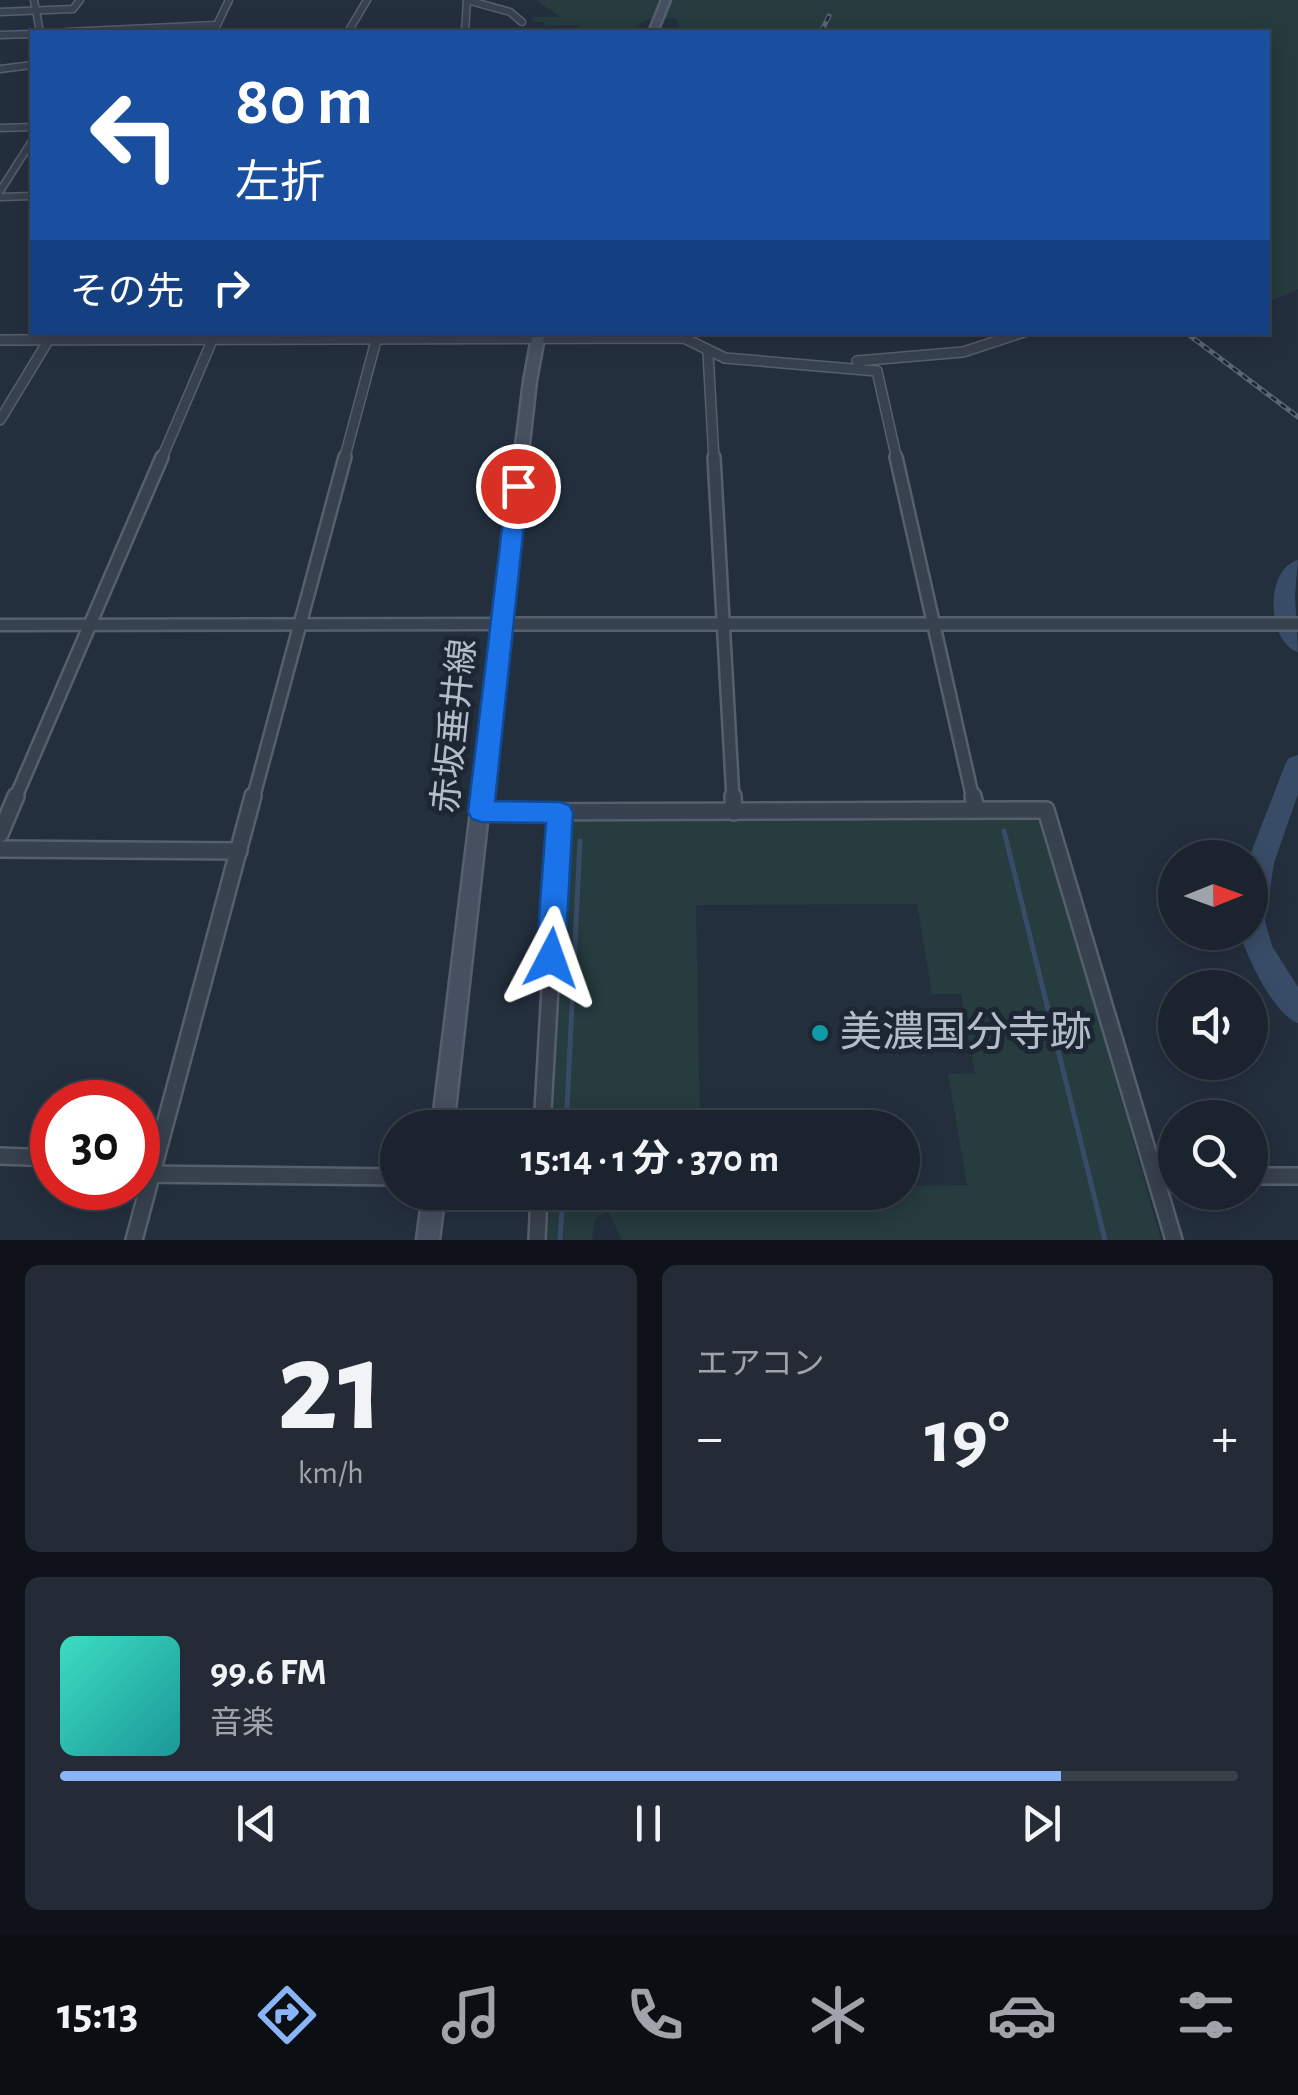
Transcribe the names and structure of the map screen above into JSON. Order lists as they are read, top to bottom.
{
  "streets": {
    "main road": ["赤坂垂井線"]
  },
  "places": ["美濃国分寺跡"],
  "north": "right",
  "page": {
    "turn": ["80 m", "左折"],
    "then": "その先",
    "limit": "30",
    "trip": "15:14 · 1 分 · 370 m",
    "tile": [
      ["21", "km/h"],
      "エアコン"
    ],
    "heat": ["−", "19°", "+"],
    "song": ["99.6 FM", "音楽"],
    "tabs": "15:13"
  }
}
